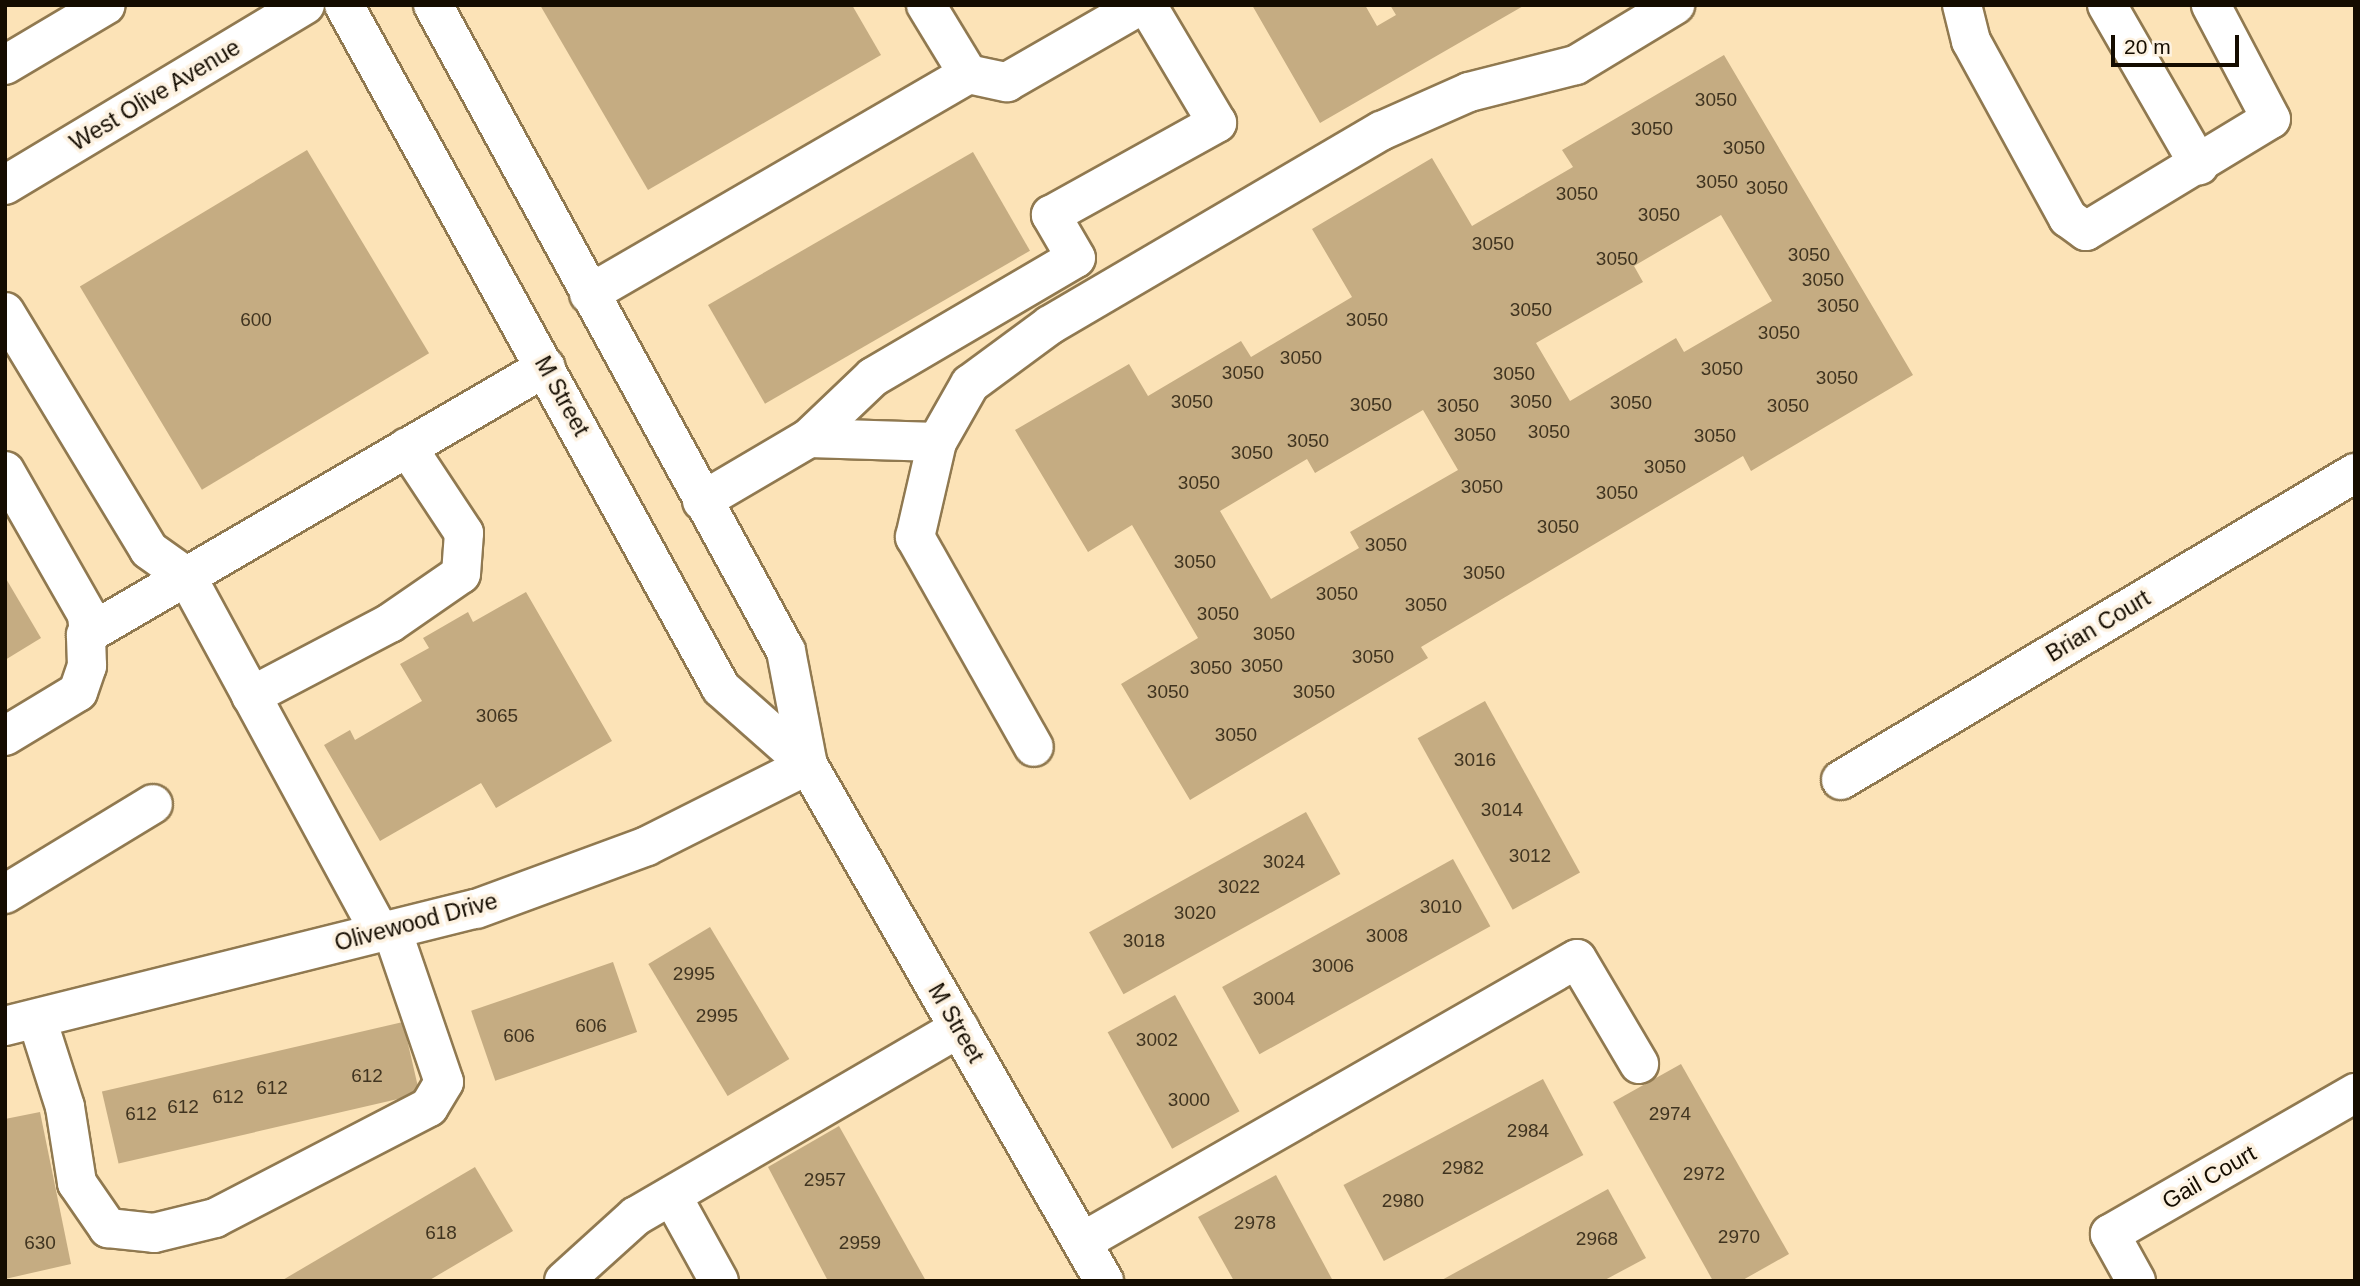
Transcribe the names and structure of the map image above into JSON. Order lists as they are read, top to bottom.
{
  "streets": {
    "street": [
      "West Olive Avenue",
      "M Street",
      "Brian Court",
      "Olivewood Drive",
      "Gail Court"
    ]
  },
  "crossings": [
    ["M Street", "Olivewood Drive"]
  ],
  "house_numbers": [
    "3050",
    "3050",
    "3050",
    "3050",
    "3050",
    "3050",
    "3050",
    "3050",
    "3050",
    "3050",
    "3050",
    "3050",
    "3050",
    "600",
    "3050",
    "3050",
    "3050",
    "3050",
    "3050",
    "3050",
    "3050",
    "3050",
    "3050",
    "3050",
    "3050",
    "3050",
    "3050",
    "3050",
    "3050",
    "3050",
    "3050",
    "3050",
    "3050",
    "3050",
    "3050",
    "3050",
    "3050",
    "3050",
    "3050",
    "3050",
    "3050",
    "3050",
    "3050",
    "3050",
    "3050",
    "3050",
    "3050",
    "3050",
    "3050",
    "3065",
    "3050",
    "3016",
    "3014",
    "3012",
    "3024",
    "3022",
    "3010",
    "3020",
    "3008",
    "3018",
    "3006",
    "2995",
    "3004",
    "2995",
    "606",
    "606",
    "3002",
    "612",
    "612",
    "612",
    "3000",
    "612",
    "612",
    "2974",
    "2984",
    "2982",
    "2972",
    "2957",
    "2980",
    "2978",
    "618",
    "2970",
    "2968",
    "630",
    "2959"
  ],
  "scale_bar": "20 m"
}
